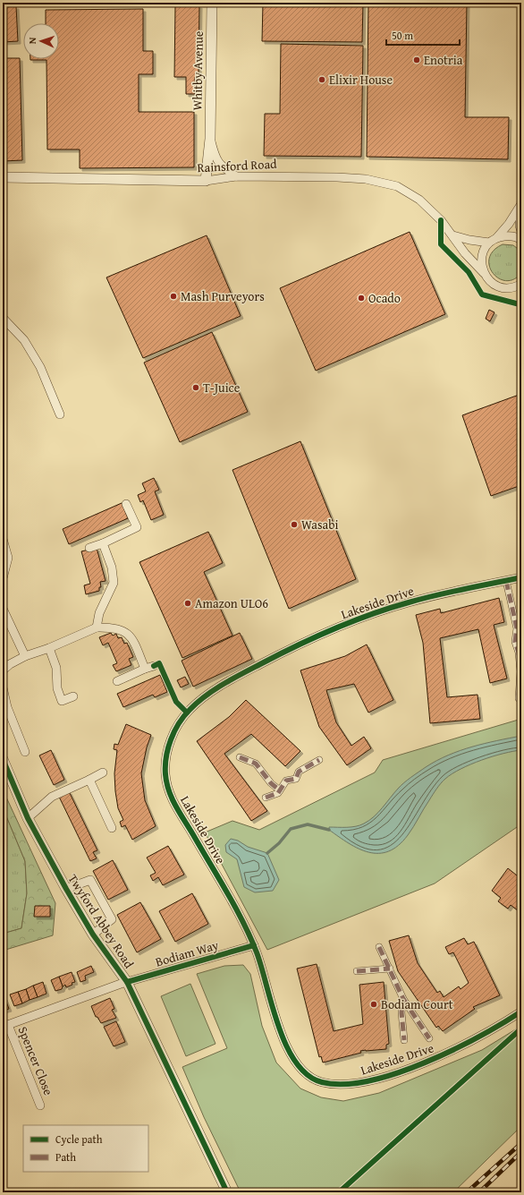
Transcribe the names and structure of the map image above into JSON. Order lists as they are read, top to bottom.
{
  "streets": {
    "street": [
      "Whitby Avenue",
      "Rainsford Road",
      "Lakeside Drive",
      "Twyford Abbey Road",
      "Bodiam Way",
      "Spencer Close"
    ]
  },
  "crossings": [
    ["Whitby Avenue", "Rainsford Road"],
    ["Lakeside Drive", "Bodiam Way"],
    ["Twyford Abbey Road", "Bodiam Way"],
    ["Bodiam Way", "Spencer Close"]
  ],
  "places": [
    "Enotria",
    "Elixir House",
    "Mash Purveyors",
    "Ocado",
    "T-Juice",
    "Wasabi",
    "Amazon ULO6",
    "Bodiam Court"
  ],
  "legend": ["Cycle path", "Path"],
  "scale_bar": "50 m",
  "north": "left"
}
